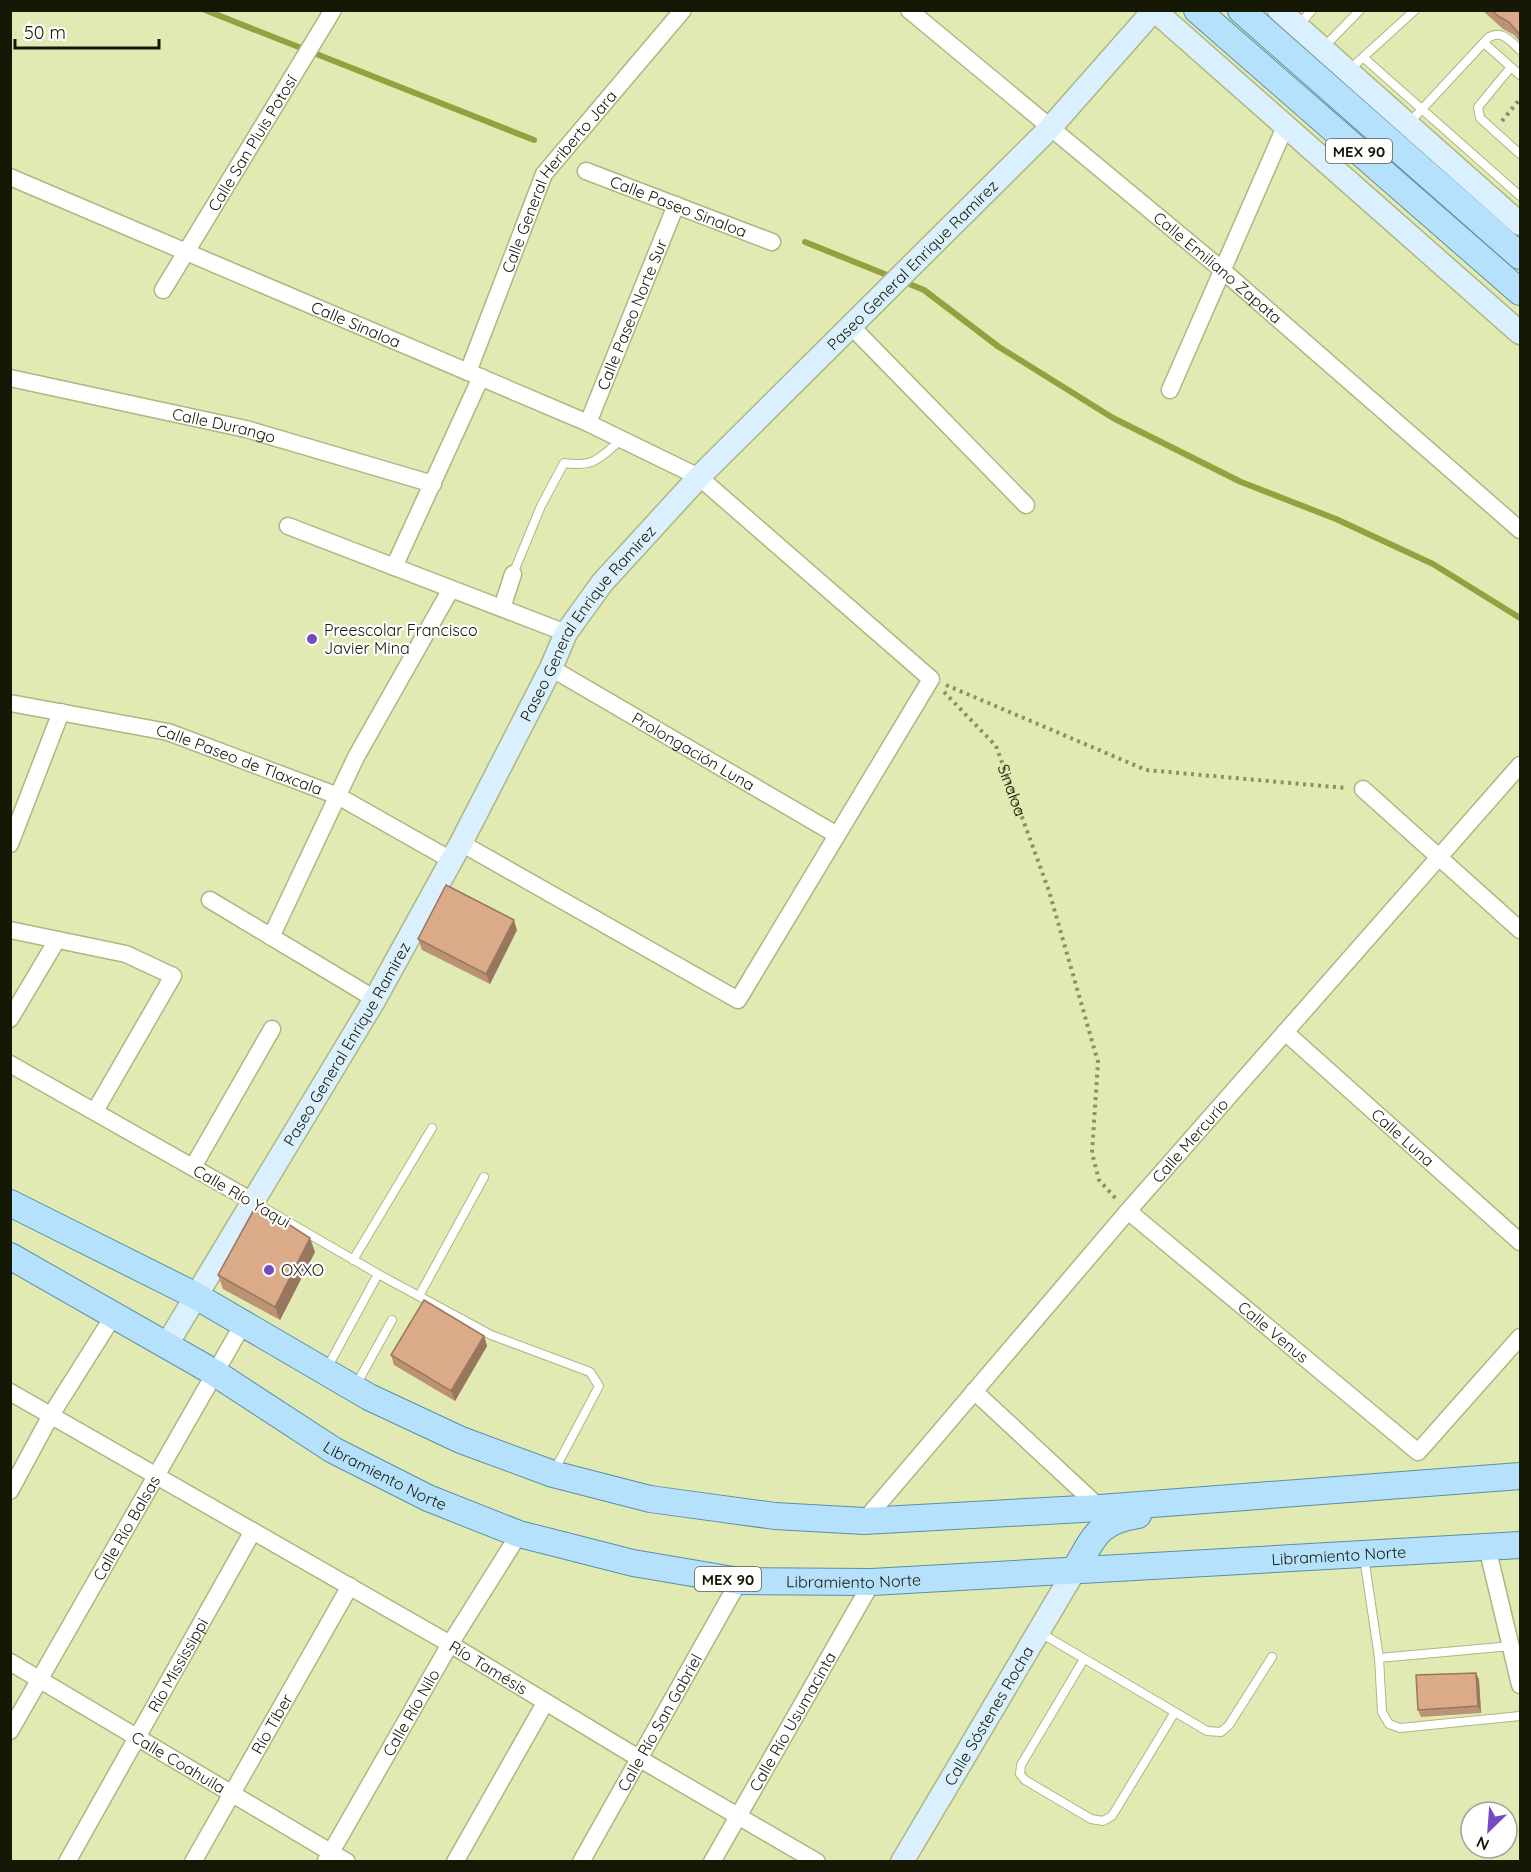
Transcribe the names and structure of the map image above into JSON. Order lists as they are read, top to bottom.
{
  "streets": {
    "main road": ["MEX 90", "Libramiento Norte"],
    "street": [
      "Calle San Pluis Potosí",
      "Calle General Heriberto Jara",
      "Calle Paseo Sinaloa",
      "Paseo General Enrique Ramirez",
      "Calle Emiliano Zapata",
      "Calle Paseo Norte Sur",
      "Calle Sinaloa",
      "Calle Durango",
      "Prolongación Luna",
      "Calle Paseo de Tlaxcala",
      "Calle Luna",
      "Calle Mercurio",
      "Calle Río Yaqui",
      "Calle Venus",
      "Calle Río Balsas",
      "Río Mississippi",
      "Río Tamésis",
      "Calle Río Nilo",
      "Calle Sóstenes Rocha",
      "Calle Río San Gabriel",
      "Calle Río Usumacinta",
      "Río Tíber",
      "Calle Coahuila"
    ],
    "path": ["Sinaloa"]
  },
  "crossings": [
    ["Calle San Pluis Potosí", "Calle Sinaloa"],
    ["Calle General Heriberto Jara", "Calle Sinaloa"],
    ["Calle General Heriberto Jara", "Calle Durango"],
    ["Calle Paseo Sinaloa", "Calle Paseo Norte Sur"],
    ["Paseo General Enrique Ramirez", "Calle Emiliano Zapata"],
    ["Paseo General Enrique Ramirez", "Calle Sinaloa"],
    ["Paseo General Enrique Ramirez", "Prolongación Luna"],
    ["Paseo General Enrique Ramirez", "Calle Paseo de Tlaxcala"],
    ["Paseo General Enrique Ramirez", "Calle Río Yaqui"],
    ["Paseo General Enrique Ramirez", "Libramiento Norte"],
    ["Calle Paseo Norte Sur", "Calle Sinaloa"],
    ["Prolongación Luna", "Calle Paseo de Tlaxcala"],
    ["Sinaloa", "Calle Mercurio"],
    ["Sinaloa", "Calle Venus"],
    ["Calle Luna", "Calle Mercurio"],
    ["Calle Mercurio", "Calle Venus"],
    ["Libramiento Norte", "Calle Río Balsas"],
    ["Libramiento Norte", "Calle Río Nilo"],
    ["Libramiento Norte", "Calle Sóstenes Rocha"],
    ["Libramiento Norte", "Calle Río San Gabriel"],
    ["Libramiento Norte", "Calle Río Usumacinta"],
    ["Calle Río Balsas", "Río Tamésis"],
    ["Calle Río Balsas", "Calle Coahuila"],
    ["Río Mississippi", "Río Tamésis"],
    ["Río Mississippi", "Calle Coahuila"],
    ["Río Tamésis", "Calle Río Nilo"],
    ["Río Tamésis", "Calle Río San Gabriel"],
    ["Río Tamésis", "Calle Río Usumacinta"],
    ["Río Tamésis", "Río Tíber"],
    ["Calle Río Nilo", "Calle Coahuila"],
    ["Río Tíber", "Calle Coahuila"]
  ],
  "places": ["Preescolar Francisco Javier Mina", "OXXO"],
  "scale_bar": "50 m",
  "north": "bottom left"
}
